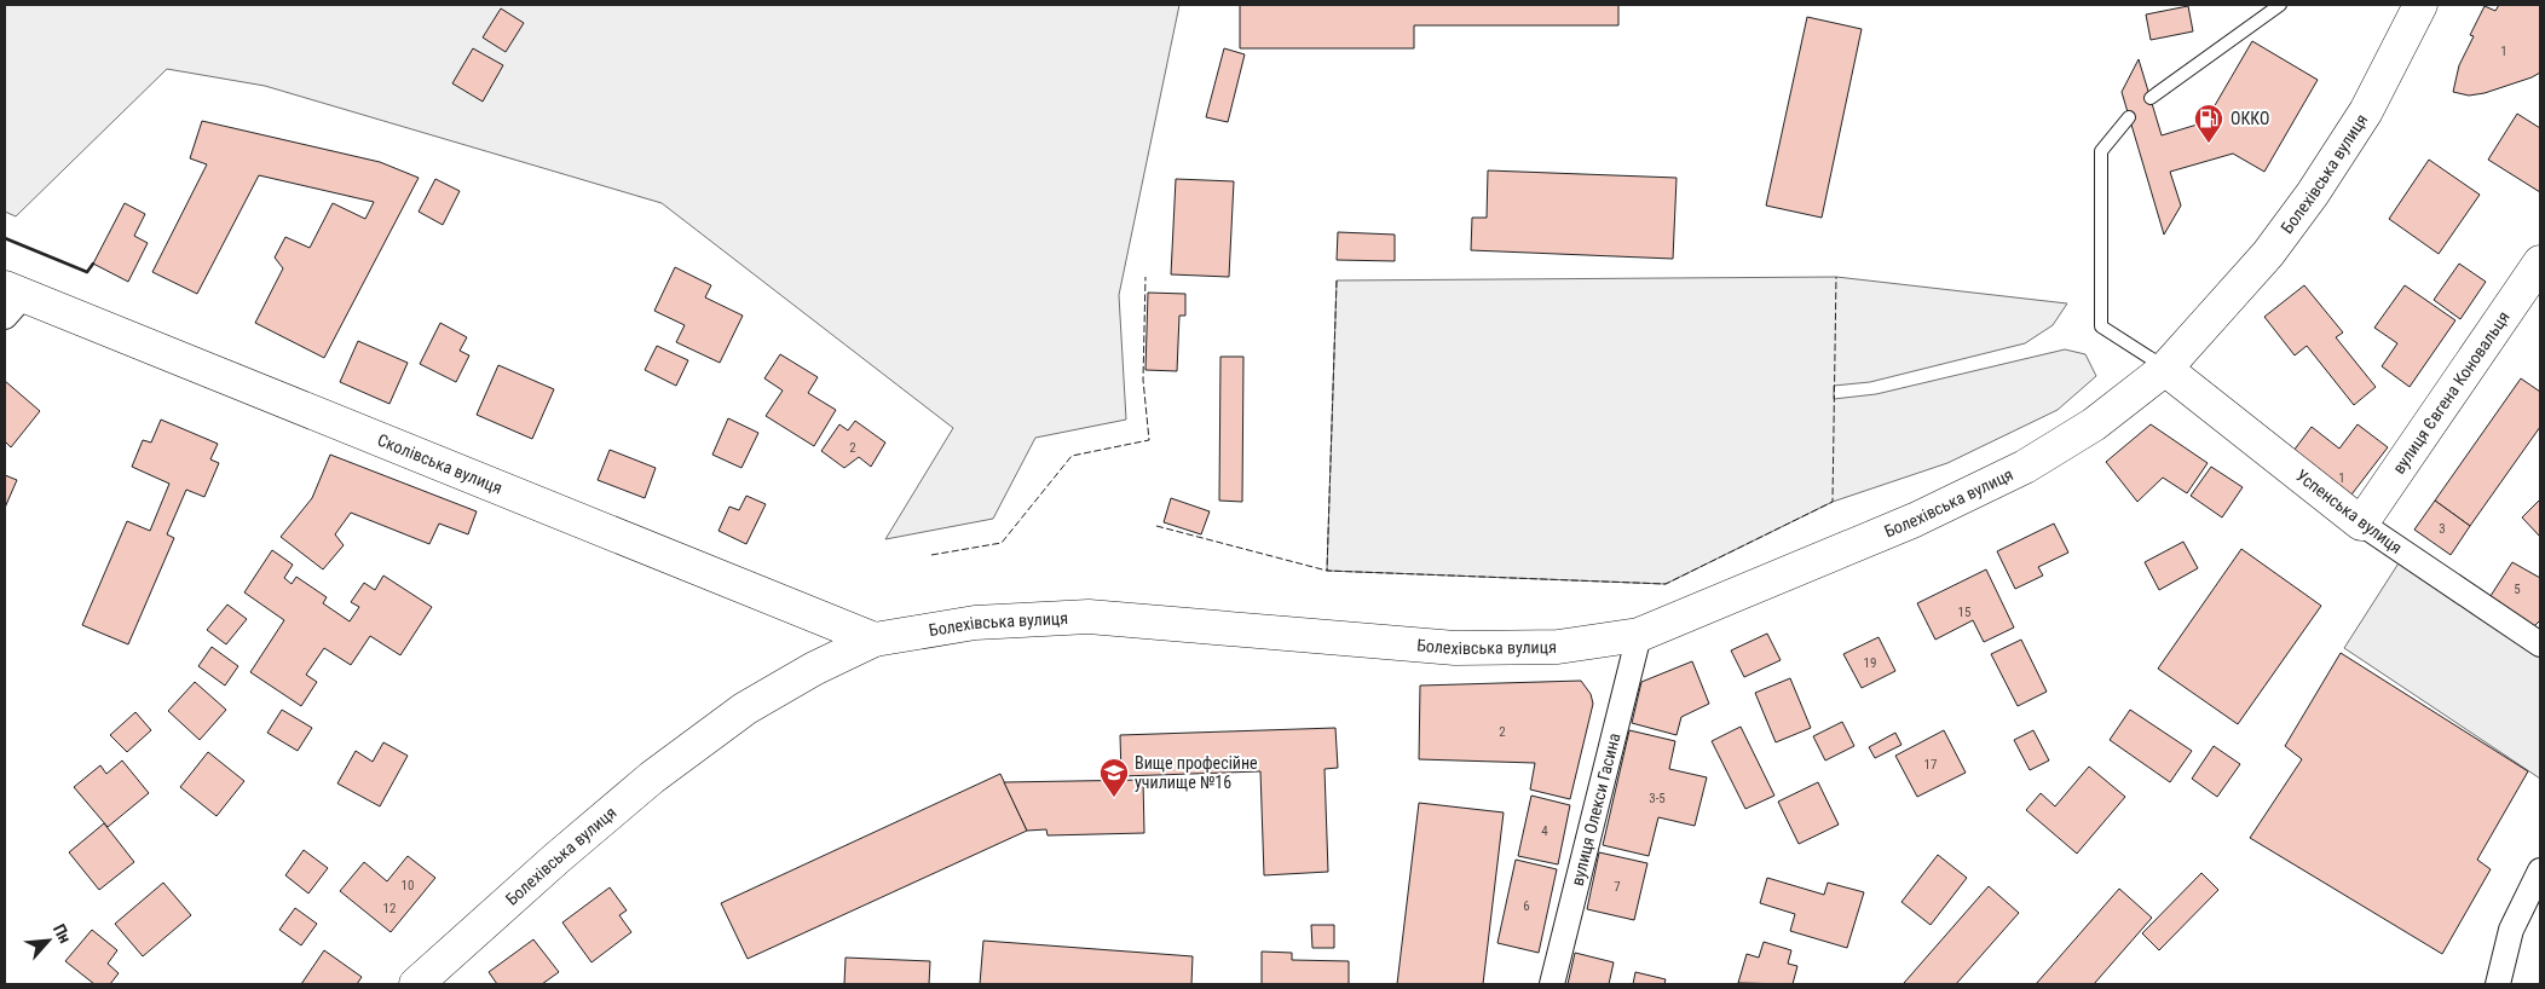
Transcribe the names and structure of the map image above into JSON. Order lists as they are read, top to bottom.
{
  "streets": {
    "main road": [
      "Болехівська вулиця",
      "вулиця Євгена Коновальця",
      "Сколівська вулиця",
      "Успенська вулиця"
    ],
    "street": ["вулиця Олекси Гасина"]
  },
  "crossings": [
    ["Болехівська вулиця", "Сколівська вулиця"],
    ["Болехівська вулиця", "Успенська вулиця"],
    ["Болехівська вулиця", "вулиця Олекси Гасина"],
    ["вулиця Євгена Коновальця", "Успенська вулиця"]
  ],
  "places": {
    "fuel station": ["ОККО"],
    "school or university": ["Вище професійне училище №16"]
  },
  "house_numbers": [
    "1",
    "2",
    "1",
    "3",
    "5",
    "15",
    "19",
    "2",
    "17",
    "3-5",
    "4",
    "10",
    "7",
    "6",
    "12"
  ],
  "north": "top right"
}
